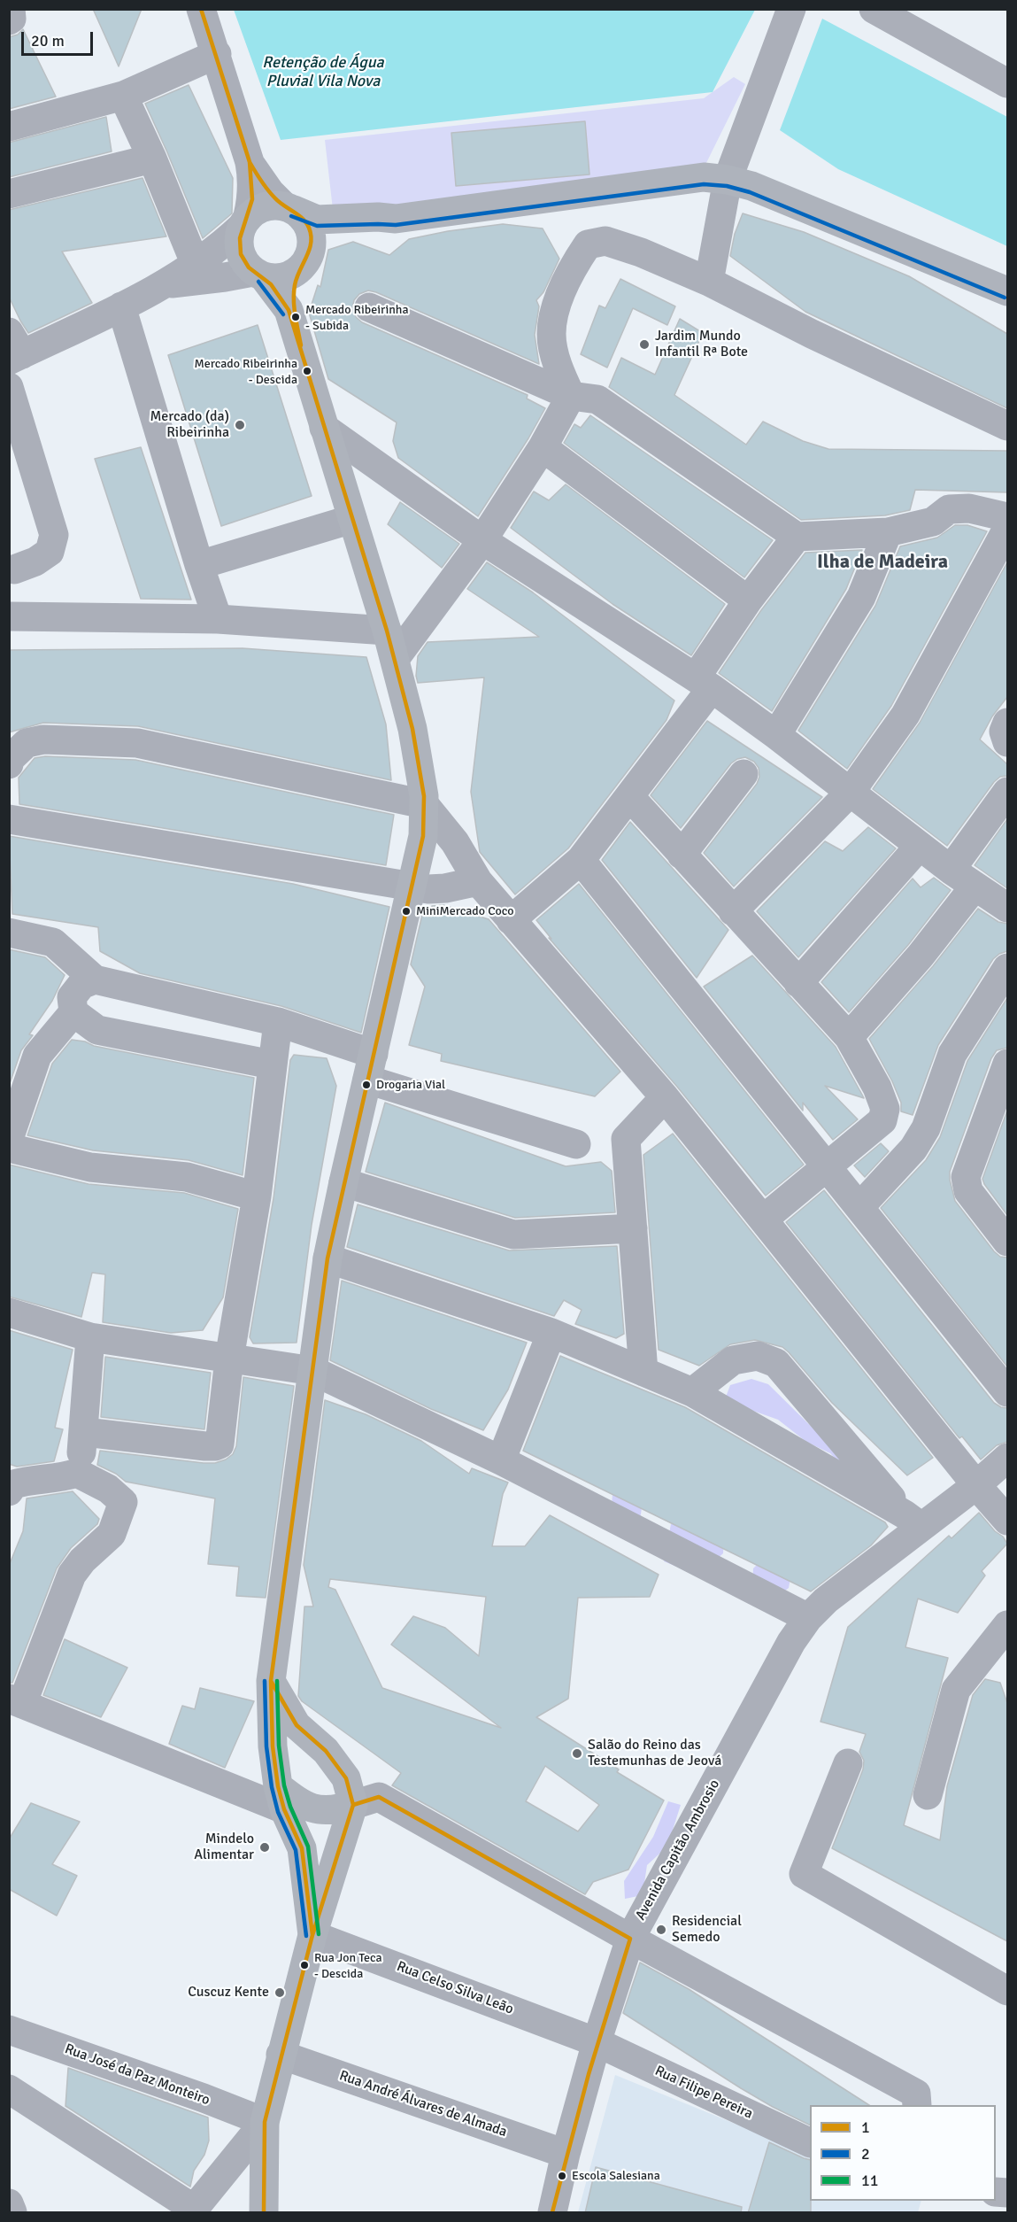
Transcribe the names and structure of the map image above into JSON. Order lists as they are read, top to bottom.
{
  "streets": {
    "street": [
      "Avenida Capitão Ambrosio",
      "Rua Celso Silva Leão",
      "Rua José da Paz Monteiro",
      "Rua Filipe Pereira",
      "Rua André Álvares de Almada"
    ]
  },
  "crossings": [
    ["Avenida Capitão Ambrosio", "Rua Celso Silva Leão"],
    ["Avenida Capitão Ambrosio", "Rua Filipe Pereira"],
    ["Avenida Capitão Ambrosio", "Rua André Álvares de Almada"],
    ["Rua Celso Silva Leão", "Rua Filipe Pereira"]
  ],
  "districts": ["Ilha de Madeira"],
  "water": ["Retenção de Água Pluvial Vila Nova"],
  "places": [
    "Mercado Ribeirinha - Subida",
    "Jardim Mundo Infantil Rª Bote",
    "Mercado Ribeirinha - Descida",
    "Mercado (da) Ribeirinha",
    "MiniMercado Coco",
    "Drogaria Vial",
    "Salão do Reino das Testemunhas de Jeová",
    "Mindelo Alimentar",
    "Residencial Semedo",
    "Rua Jon Teca - Descida",
    "Cuscuz Kente",
    "Escola Salesiana"
  ],
  "lines": ["transit line 1", "transit line 2", "transit line 11"],
  "legend": ["1", "2", "11"],
  "scale_bar": "20 m"
}
